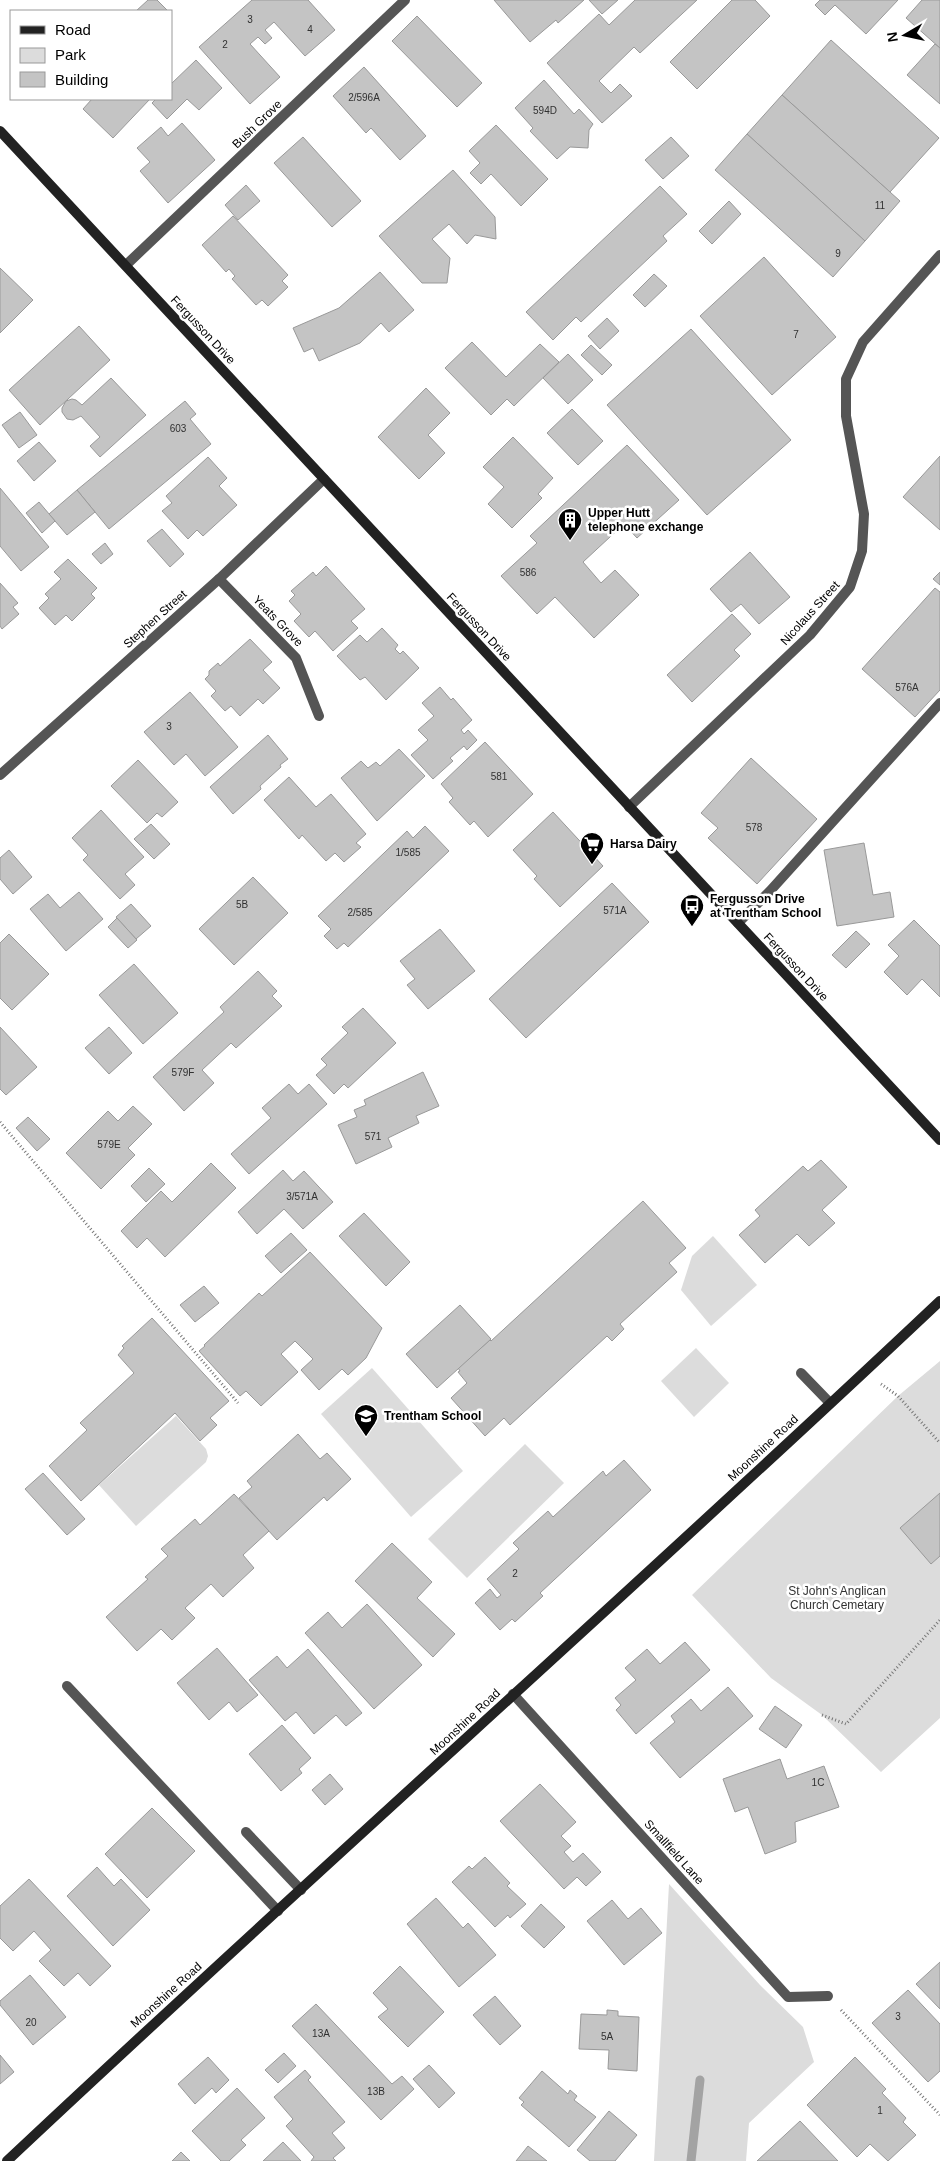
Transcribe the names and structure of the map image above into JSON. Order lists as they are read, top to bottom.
{
  "streets": {
    "main road": ["Fergusson Drive", "Moonshine Road"],
    "street": [
      "Bush Grove",
      "Nicolaus Street",
      "Stephen Street",
      "Yeats Grove",
      "Smallfield Lane"
    ]
  },
  "crossings": [
    ["Bush Grove", "Fergusson Drive"],
    ["Fergusson Drive", "Nicolaus Street"],
    ["Fergusson Drive", "Stephen Street"],
    ["Stephen Street", "Yeats Grove"],
    ["Moonshine Road", "Smallfield Lane"]
  ],
  "parks": ["St John's Anglican Church Cemetary"],
  "places": {
    "building": ["Upper Hutt telephone exchange"],
    "supermarket": ["Harsa Dairy"],
    "bus stop": ["Fergusson Drive at Trentham School"],
    "school or university": ["Trentham School"]
  },
  "house_numbers": [
    "3",
    "4",
    "2",
    "2/596A",
    "594D",
    "11",
    "9",
    "7",
    "603",
    "586",
    "576A",
    "3",
    "581",
    "578",
    "1/585",
    "5B",
    "571A",
    "2/585",
    "579F",
    "571",
    "579E",
    "3/571A",
    "2",
    "1C",
    "3",
    "20",
    "13A",
    "5A",
    "13B",
    "1"
  ],
  "legend": ["Road", "Park", "Building"],
  "north": "left"
}
